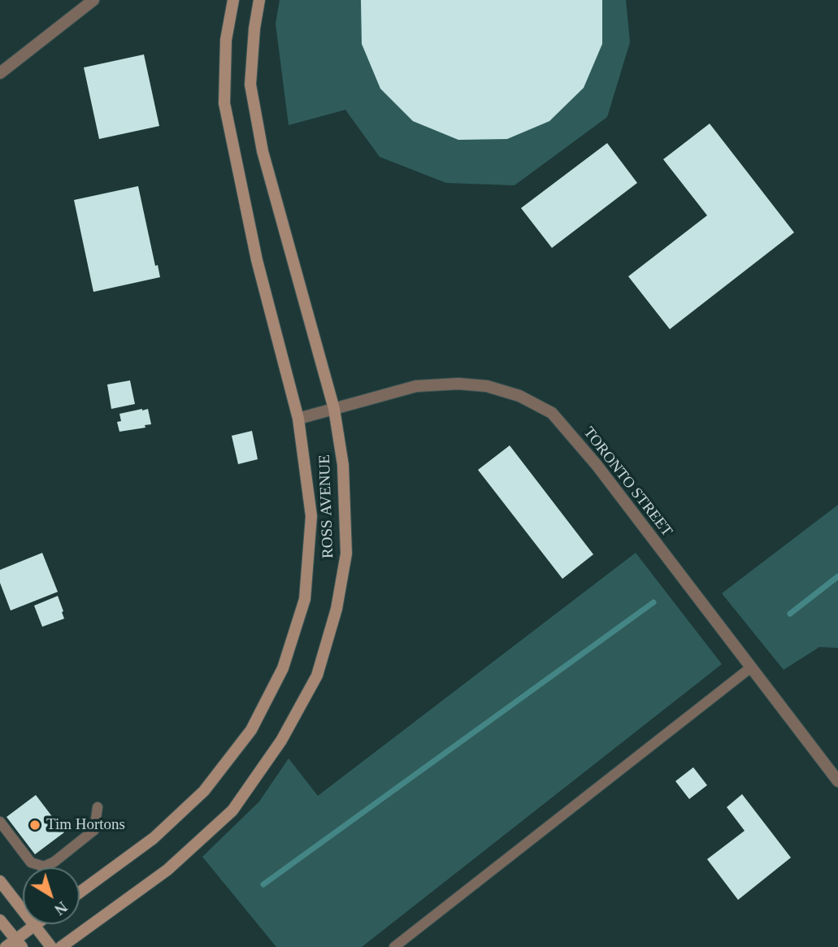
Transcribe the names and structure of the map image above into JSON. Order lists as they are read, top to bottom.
{
  "streets": {
    "main road": ["ROSS AVENUE"],
    "street": ["TORONTO STREET"]
  },
  "crossings": [
    ["TORONTO STREET", "ROSS AVENUE"]
  ],
  "places": ["Tim Hortons"],
  "north": "bottom right"
}
